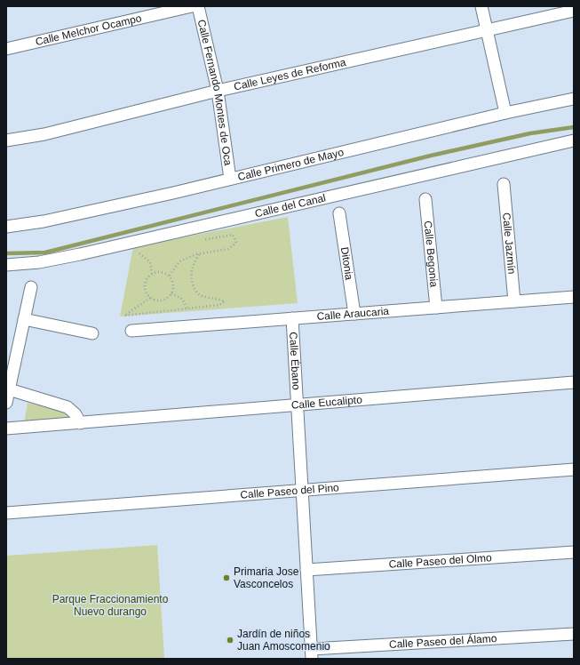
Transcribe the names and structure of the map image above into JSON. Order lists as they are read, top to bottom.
{
  "streets": {
    "street": [
      "Calle Melchor Ocampo",
      "Calle Leyes de Reforma",
      "Calle Fernando Montes de Oca",
      "Calle Primero de Mayo",
      "Calle del Canal",
      "Calle Jazmín",
      "Calle Begonia",
      "Ditonia",
      "Calle Araucaria",
      "Calle Ébano",
      "Calle Eucalipto",
      "Calle Paseo del Pino",
      "Calle Paseo del Olmo",
      "Calle Paseo del Álamo"
    ]
  },
  "crossings": [
    ["Calle Leyes de Reforma", "Calle Fernando Montes de Oca"],
    ["Calle Fernando Montes de Oca", "Calle Primero de Mayo"],
    ["Calle Jazmín", "Calle Araucaria"],
    ["Calle Begonia", "Calle Araucaria"],
    ["Ditonia", "Calle Araucaria"],
    ["Calle Araucaria", "Calle Ébano"],
    ["Calle Ébano", "Calle Eucalipto"],
    ["Calle Ébano", "Calle Paseo del Pino"],
    ["Calle Ébano", "Calle Paseo del Olmo"],
    ["Calle Ébano", "Calle Paseo del Álamo"]
  ],
  "parks": ["Parque Fraccionamiento Nuevo durango"],
  "places": ["Primaria Jose Vasconcelos", "Jardín de niños Juan Amoscomenio"]
}
